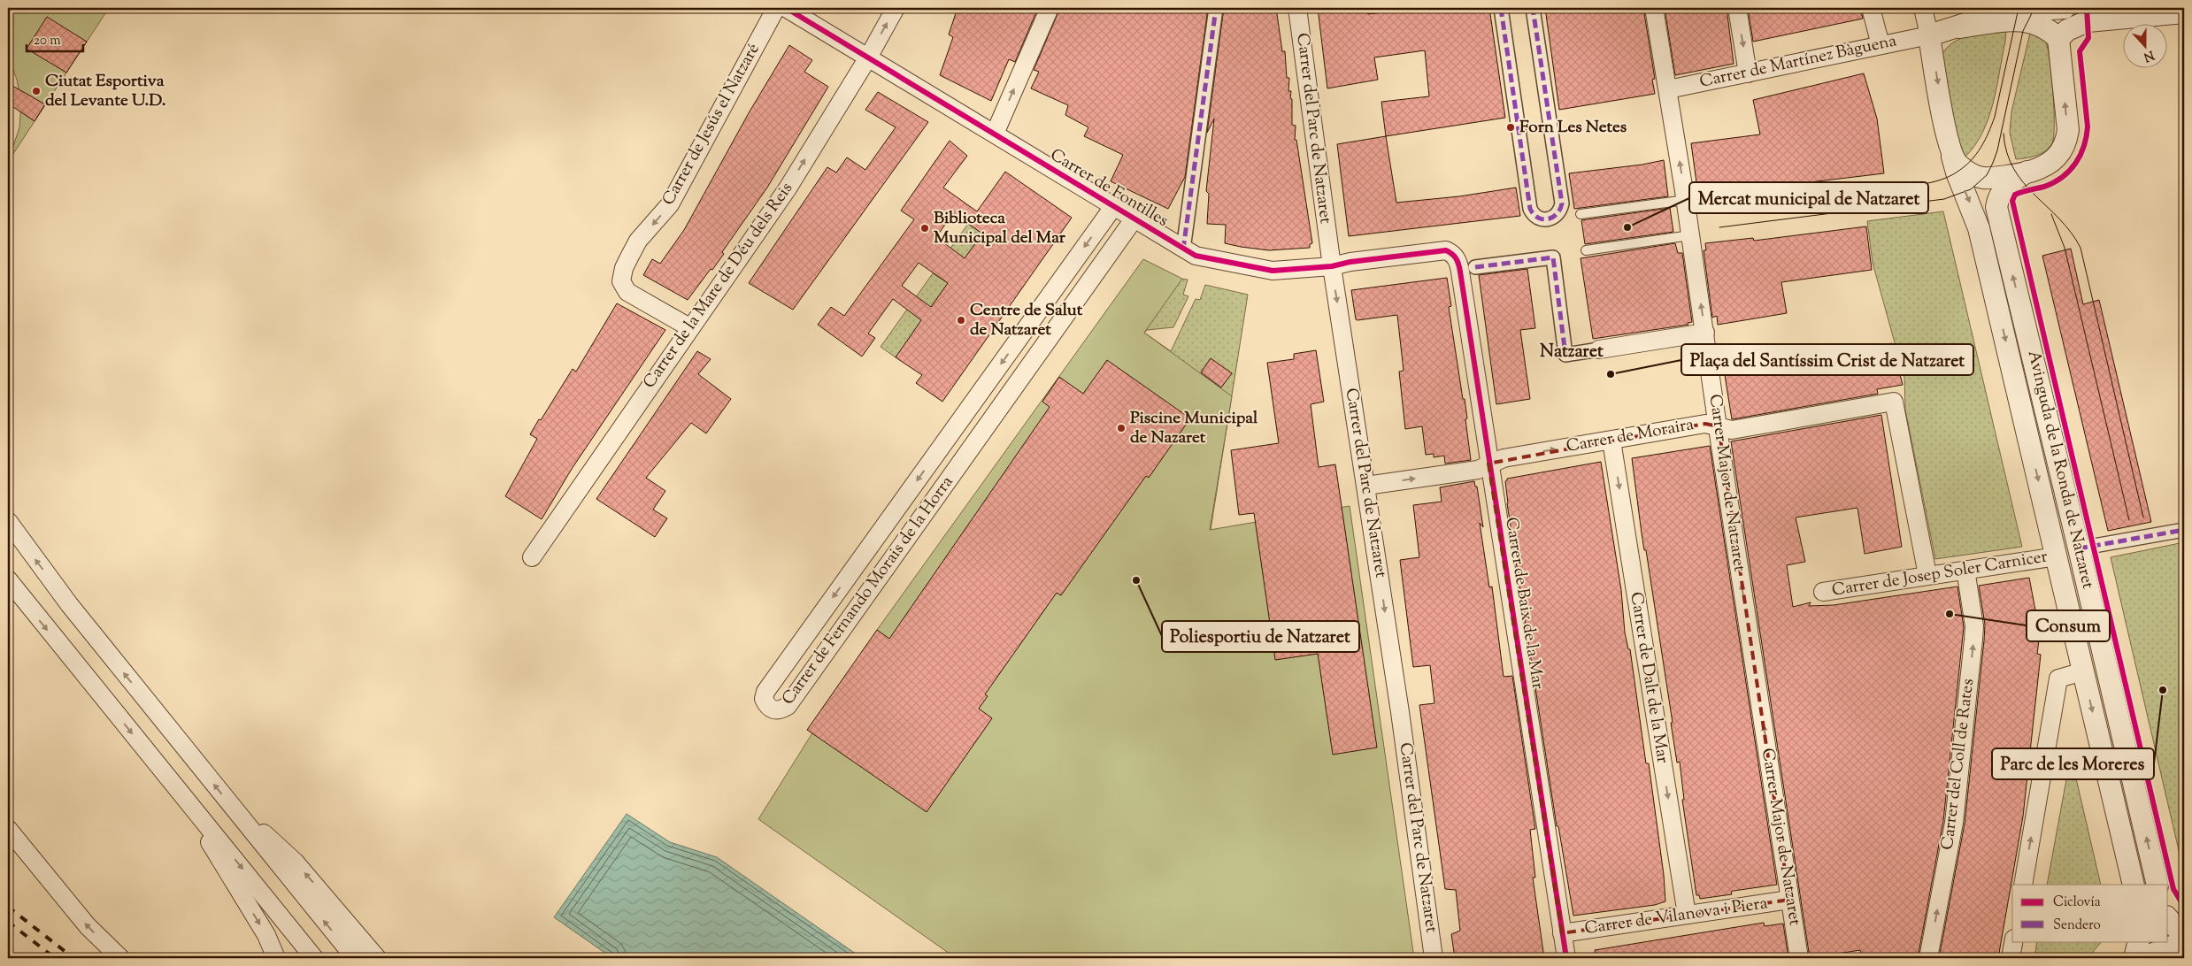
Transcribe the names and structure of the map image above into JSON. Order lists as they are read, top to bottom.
{
  "streets": {
    "street": [
      "Carrer de Martínez Bàguena",
      "Carrer de Jesús el Natzaré",
      "Carrer del Parc de Natzaret",
      "Carrer de Fontilles",
      "Carrer de la Mare de Déu dels Reis",
      "Carrer de Moraira",
      "Avinguda de la Ronda de Natzaret",
      "Carrer Major de Natzaret",
      "Carrer de Josep Soler Carnicer",
      "Carrer de Fernando Morais de la Horra",
      "Carrer de Baix de la Mar",
      "Carrer de Dalt de la Mar",
      "Carrer del Coll de Rates",
      "Carrer de Vilanova i Piera"
    ]
  },
  "crossings": [
    ["Carrer de Martínez Bàguena", "Avinguda de la Ronda de Natzaret"],
    ["Carrer de Martínez Bàguena", "Carrer Major de Natzaret"],
    ["Carrer de Jesús el Natzaré", "Carrer de la Mare de Déu dels Reis"],
    ["Carrer del Parc de Natzaret", "Carrer de Fontilles"],
    ["Carrer del Parc de Natzaret", "Carrer de Moraira"],
    ["Carrer de Fontilles", "Carrer de la Mare de Déu dels Reis"],
    ["Carrer de Fontilles", "Carrer de Fernando Morais de la Horra"],
    ["Carrer de Fontilles", "Carrer de Baix de la Mar"],
    ["Carrer de Moraira", "Carrer Major de Natzaret"],
    ["Carrer de Moraira", "Carrer de Josep Soler Carnicer"],
    ["Carrer de Moraira", "Carrer de Baix de la Mar"],
    ["Carrer de Moraira", "Carrer de Dalt de la Mar"],
    ["Avinguda de la Ronda de Natzaret", "Carrer de Josep Soler Carnicer"],
    ["Carrer Major de Natzaret", "Carrer de Vilanova i Piera"],
    ["Carrer de Josep Soler Carnicer", "Carrer del Coll de Rates"],
    ["Carrer de Baix de la Mar", "Carrer de Vilanova i Piera"],
    ["Carrer de Dalt de la Mar", "Carrer de Vilanova i Piera"]
  ],
  "one_way": [
    "Carrer de Jesús el Natzaré",
    "Carrer del Parc de Natzaret",
    "Carrer de la Mare de Déu dels Reis",
    "Carrer Major de Natzaret",
    "Carrer de Dalt de la Mar"
  ],
  "districts": ["Natzaret"],
  "places": [
    "Ciutat Esportiva del Levante U.D.",
    "Forn Les Netes",
    "Mercat municipal de Natzaret",
    "Biblioteca Municipal del Mar",
    "Centre de Salut de Natzaret",
    "Plaça del Santíssim Crist de Natzaret",
    "Piscine Municipal de Nazaret",
    "Poliesportiu de Natzaret",
    "Consum",
    "Parc de les Moreres"
  ],
  "legend": ["Ciclovía", "Sendero"],
  "scale_bar": "20 m",
  "north": "bottom"
}
